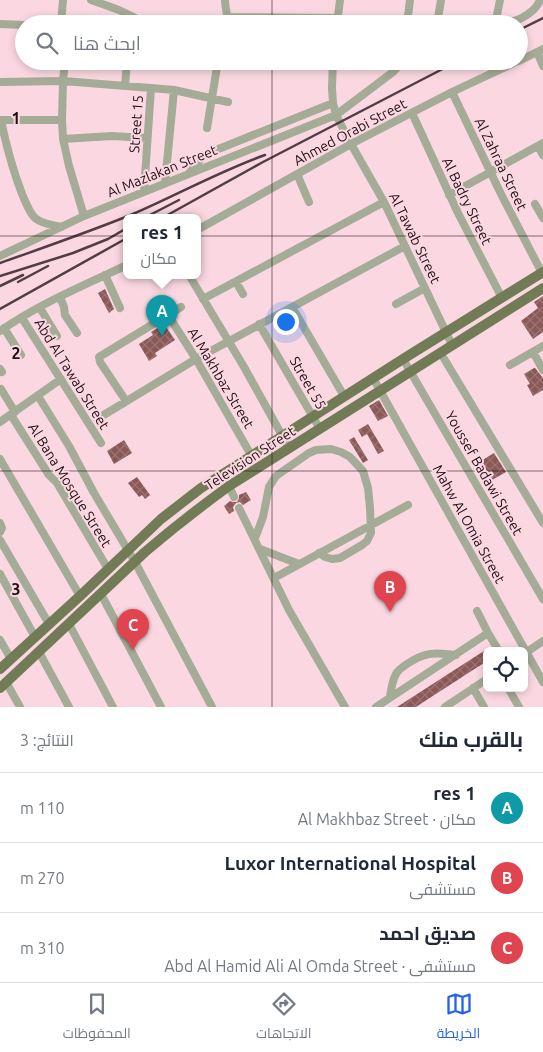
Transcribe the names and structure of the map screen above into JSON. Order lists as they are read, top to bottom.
{
  "streets": {
    "main road": ["Television Street"],
    "street": [
      "Street 15",
      "Ahmed Orabi Street",
      "Al Zahraa Street",
      "Al Mazlakan Street",
      "Al Badry Street",
      "Al Tawab Street",
      "Abd Al Tawab Street",
      "Al Makhbaz Street",
      "Street 55",
      "Youssef Badawi Street",
      "Al Bana Mosque Street",
      "Mahw Al Omia Street"
    ]
  },
  "crossings": [
    ["Street 15", "Al Mazlakan Street"],
    ["Ahmed Orabi Street", "Al Zahraa Street"],
    ["Ahmed Orabi Street", "Al Badry Street"],
    ["Ahmed Orabi Street", "Al Tawab Street"],
    ["Al Zahraa Street", "Television Street"],
    ["Al Mazlakan Street", "Al Tawab Street"],
    ["Al Badry Street", "Television Street"],
    ["Al Tawab Street", "Television Street"],
    ["Al Makhbaz Street", "Television Street"],
    ["Street 55", "Television Street"],
    ["Television Street", "Youssef Badawi Street"],
    ["Television Street", "Al Bana Mosque Street"],
    ["Television Street", "Mahw Al Omia Street"]
  ],
  "page": {
    "search": "ابحث هنا",
    "popup": ["res 1", "مكان"],
    "pins": ["A", "B", "C"],
    "heading": ["بالقرب منك", "النتائج: 3"],
    "list": [
      {
        "mark": "A",
        "name": "res 1",
        "note": "مكان · Al Makhbaz Street",
        "value": "110 m"
      },
      {
        "mark": "B",
        "name": "Luxor International Hospital",
        "note": "مستشفى",
        "value": "270 m"
      },
      {
        "mark": "C",
        "name": "صديق احمد",
        "note": "مستشفى · Abd Al Hamid Ali Al Omda Street",
        "value": "310 m"
      }
    ],
    "nav": ["الخريطة", "الاتجاهات", "المحفوظات"]
  },
  "grid": {
    "rows": ["1", "2", "3"]
  }
}
